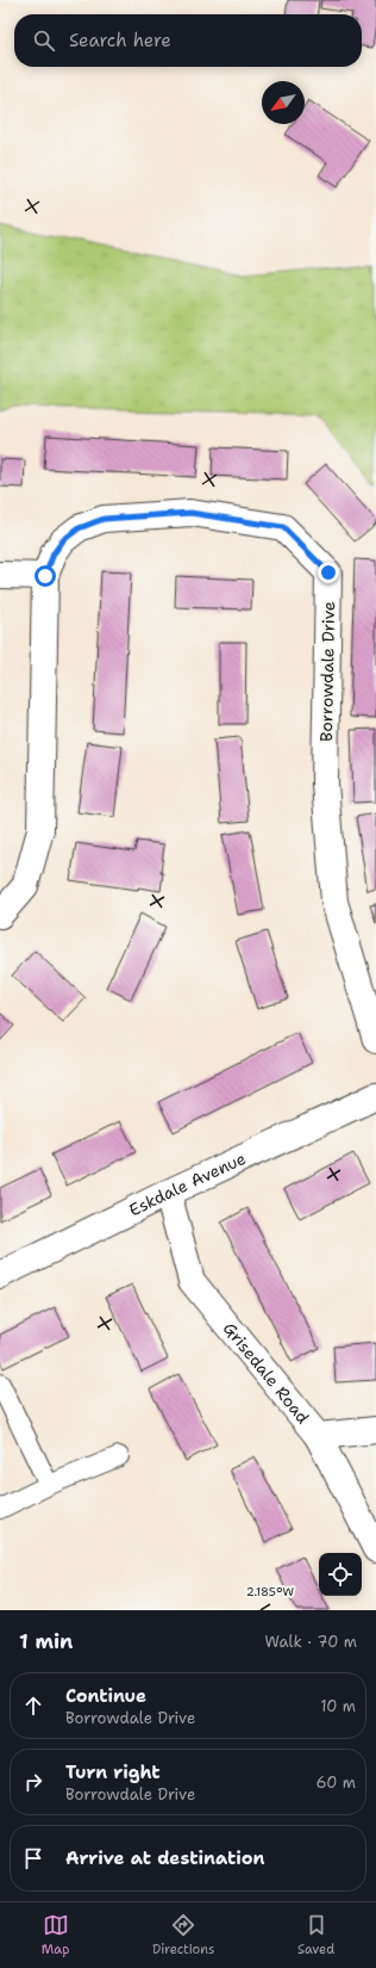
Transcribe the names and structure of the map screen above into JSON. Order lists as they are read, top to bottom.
{
  "streets": {
    "street": ["Borrowdale Drive", "Eskdale Avenue", "Grisedale Road"]
  },
  "crossings": [
    ["Eskdale Avenue", "Grisedale Road"]
  ],
  "north": "bottom left",
  "page": {
    "search": "Search here",
    "heading": ["1 min", "Walk · 70 m"],
    "list": [
      ["Continue", "Borrowdale Drive", "10 m"],
      ["Turn right", "Borrowdale Drive", "60 m"],
      "Arrive at destination"
    ],
    "nav": ["Map", "Directions", "Saved"]
  },
  "coordinates": ["2.185°W"]
}
